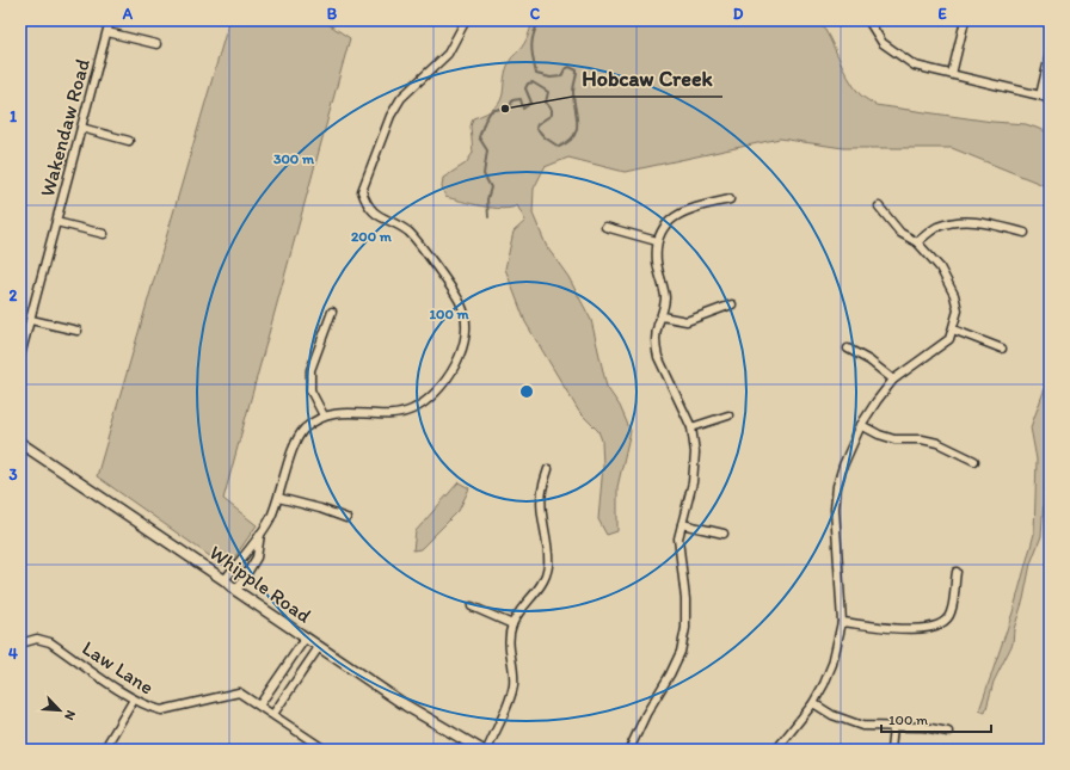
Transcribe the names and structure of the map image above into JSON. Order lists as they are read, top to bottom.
{
  "streets": {
    "main road": ["Whipple Road"],
    "street": ["Wakendaw Road", "Law Lane"]
  },
  "places": ["Hobcaw Creek"],
  "scale_bar": "100 m",
  "north": "bottom right",
  "grid": {
    "columns": [
      "A",
      "B",
      "C",
      "D",
      "E"
    ],
    "rows": [
      "1",
      "2",
      "3",
      "4"
    ]
  },
  "rings": ["300 m", "200 m", "100 m"]
}
